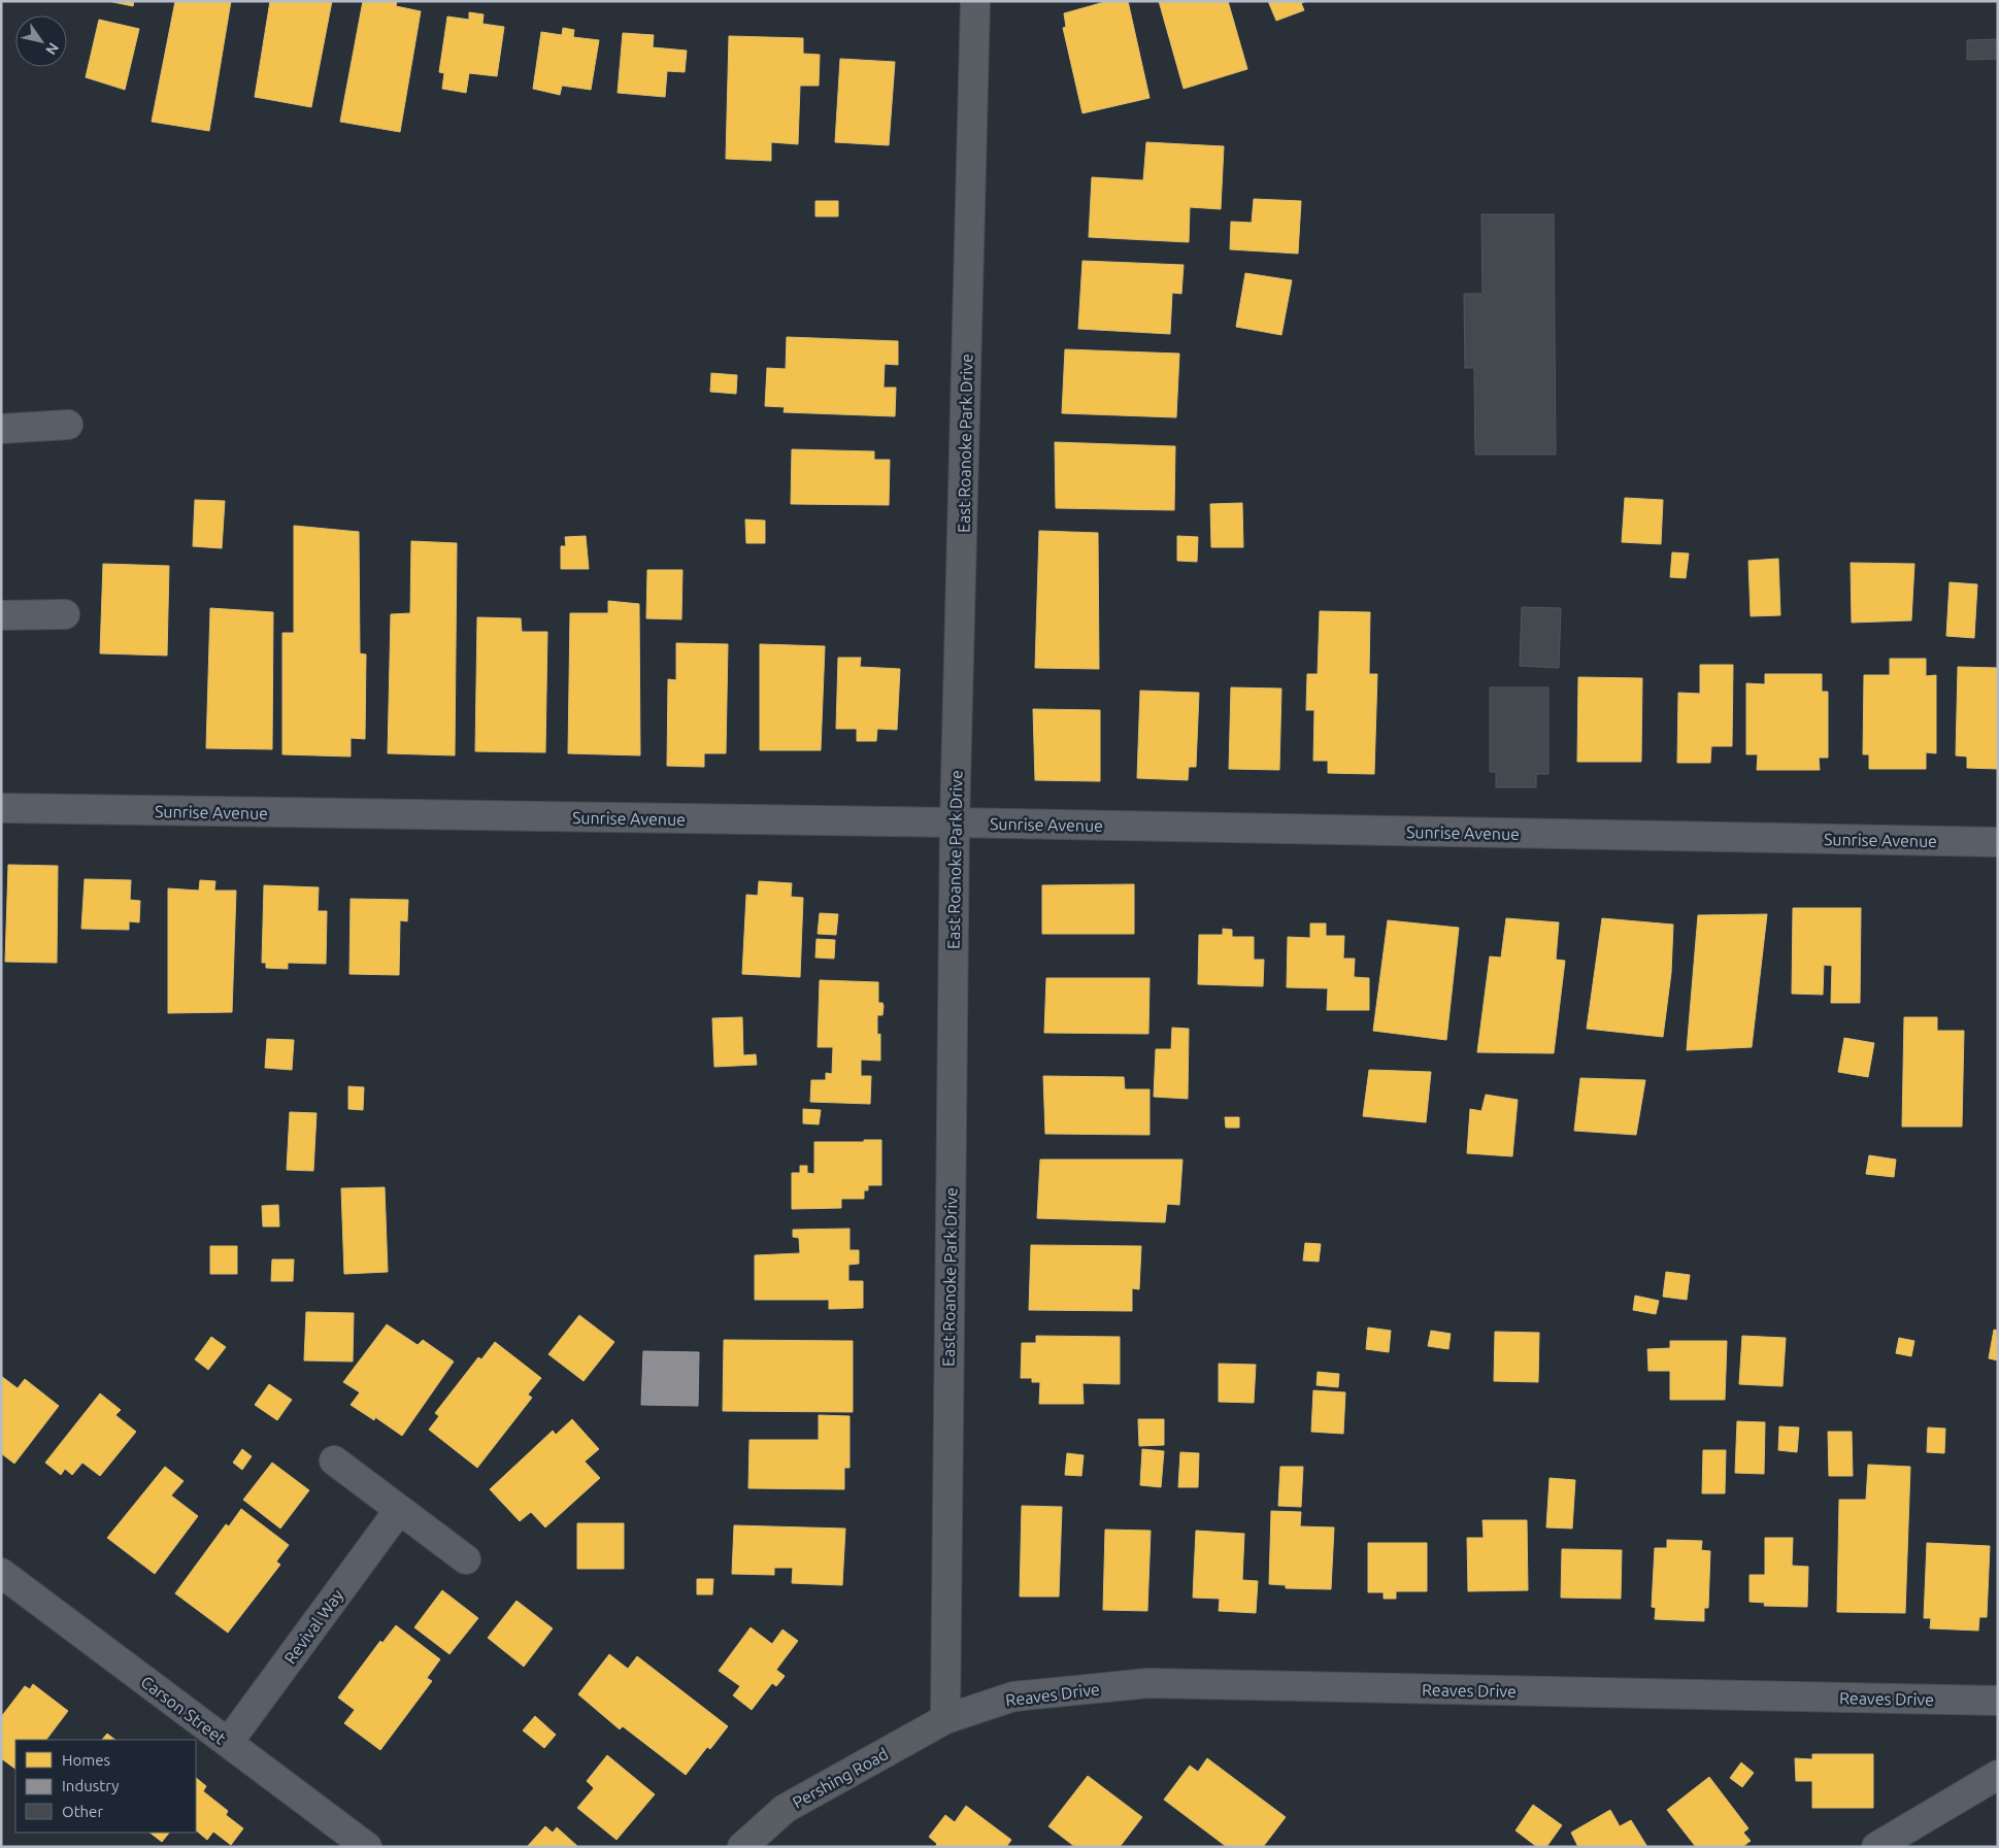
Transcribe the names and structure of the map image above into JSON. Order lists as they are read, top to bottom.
{
  "streets": {
    "street": [
      "East Roanoke Park Drive",
      "Sunrise Avenue",
      "Revival Way",
      "Reaves Drive",
      "Carson Street",
      "Pershing Road"
    ]
  },
  "crossings": [
    ["East Roanoke Park Drive", "Sunrise Avenue"],
    ["East Roanoke Park Drive", "Reaves Drive"],
    ["East Roanoke Park Drive", "Pershing Road"],
    ["Revival Way", "Carson Street"],
    ["Reaves Drive", "Pershing Road"]
  ],
  "legend": ["Homes", "Industry", "Other"],
  "north": "bottom right"
}
